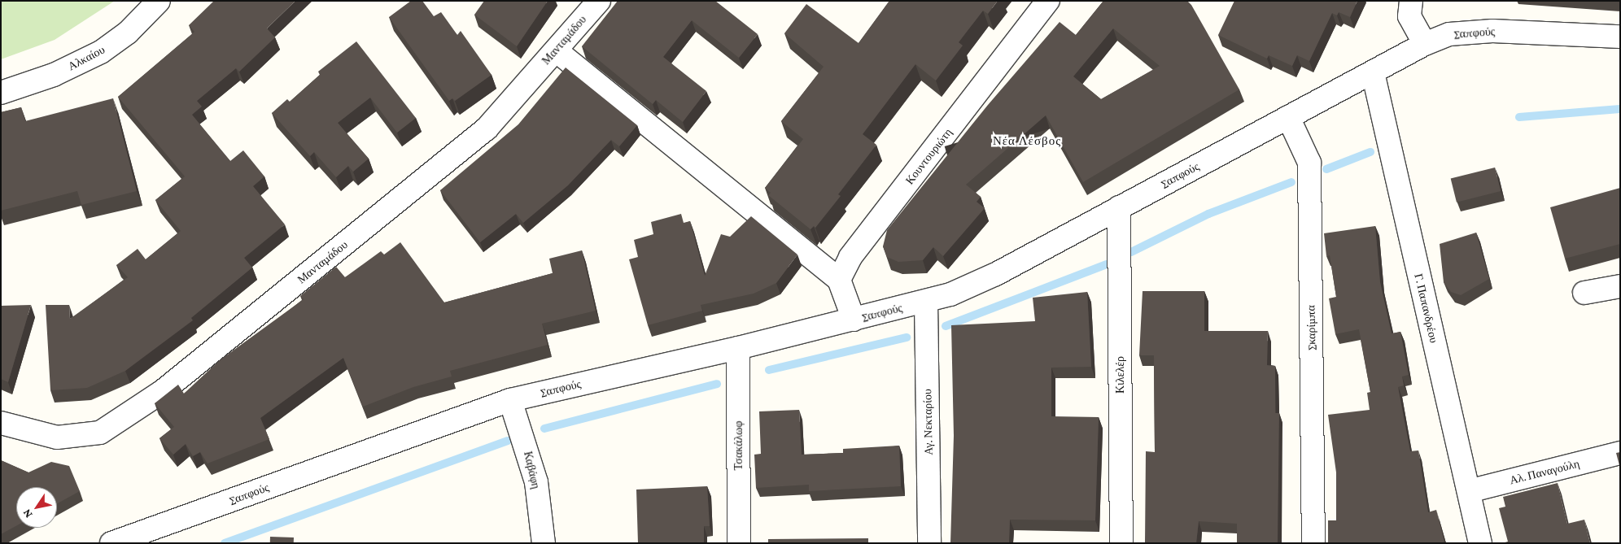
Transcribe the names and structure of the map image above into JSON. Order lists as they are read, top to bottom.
{
  "streets": {
    "street": [
      "Σαπφούς",
      "Μανταμάδου",
      "Αλκαίου",
      "Κουντουριώτη",
      "Γ. Παπανδρέου",
      "Σκαρίμπα",
      "Κιλελέρ",
      "Αγ. Νεκταρίου",
      "Τσακάλωφ",
      "Καβάφη",
      "Αλ. Παναγούλη"
    ]
  },
  "crossings": [
    ["Σαπφούς", "Γ. Παπανδρέου"],
    ["Σαπφούς", "Σκαρίμπα"],
    ["Σαπφούς", "Κιλελέρ"],
    ["Σαπφούς", "Αγ. Νεκταρίου"],
    ["Σαπφούς", "Τσακάλωφ"],
    ["Σαπφούς", "Καβάφη"],
    ["Γ. Παπανδρέου", "Αλ. Παναγούλη"]
  ],
  "districts": ["Νέα Λέσβος"],
  "north": "bottom left"
}
